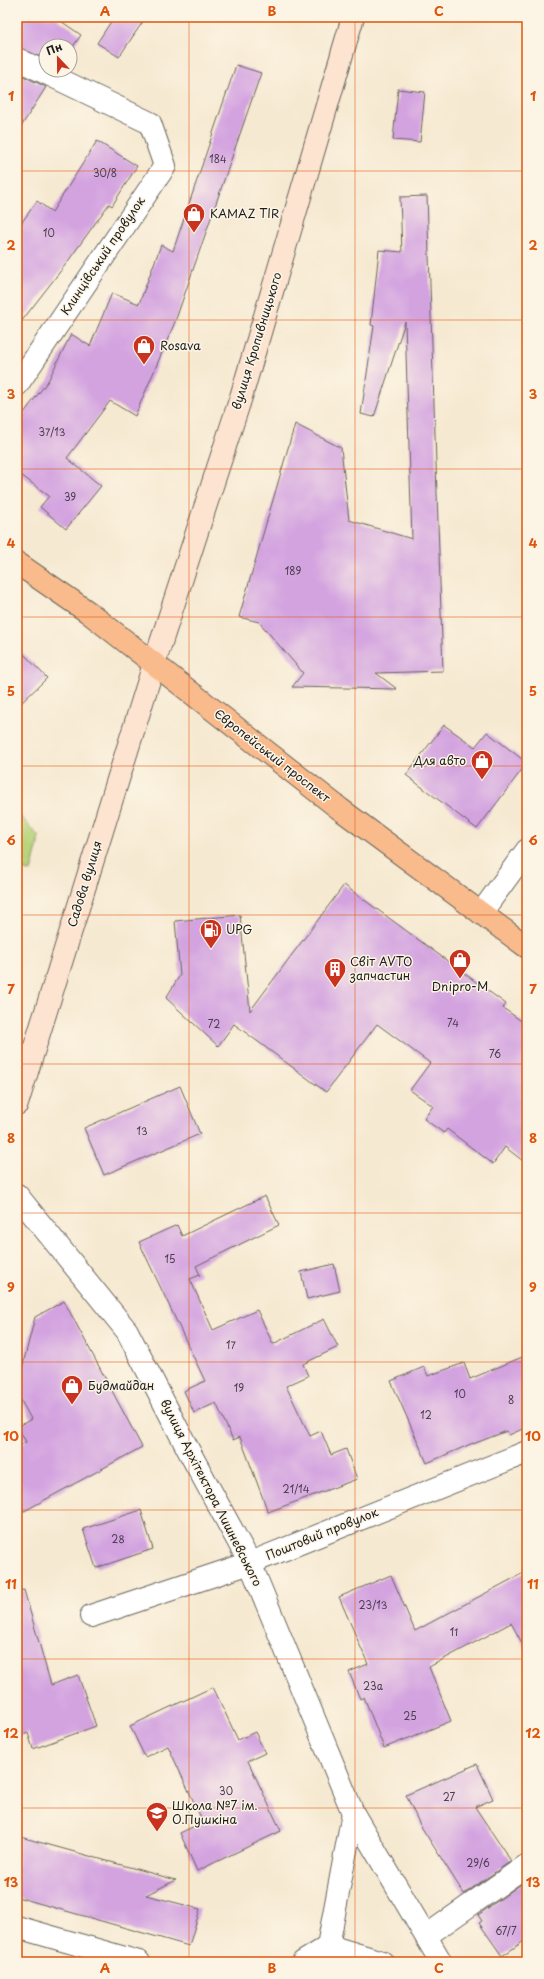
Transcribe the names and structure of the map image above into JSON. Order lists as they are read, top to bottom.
{
  "streets": {
    "main road": ["вулиця Кропивницького", "Європейський проспект", "Садова вулиця"],
    "street": ["Клинцівський провулок", "вулиця Архітектора Лишневського", "Поштовий провулок"]
  },
  "crossings": [
    ["вулиця Кропивницького", "Європейський проспект"],
    ["вулиця Кропивницького", "Садова вулиця"],
    ["Європейський проспект", "Садова вулиця"],
    ["вулиця Архітектора Лишневського", "Поштовий провулок"]
  ],
  "places": {
    "shop": [
      "KAMAZ TIR",
      "Rosava",
      "Для авто",
      "Dnipro-M",
      "Будмайдан"
    ],
    "fuel station": ["UPG"],
    "building": ["Світ AVTO запчастин"],
    "school or university": ["Школа №7 ім. О.Пушкіна"]
  },
  "house_numbers": [
    "184",
    "30/8",
    "10",
    "37/13",
    "39",
    "189",
    "74",
    "72",
    "76",
    "13",
    "15",
    "17",
    "19",
    "10",
    "8",
    "12",
    "21/14",
    "28",
    "23/13",
    "11",
    "23а",
    "25",
    "30",
    "27",
    "29/6",
    "67/7"
  ],
  "north": "top",
  "grid": {
    "columns": ["A", "B", "C"],
    "rows": [
      "1",
      "2",
      "3",
      "4",
      "5",
      "6",
      "7",
      "8",
      "9",
      "10",
      "11",
      "12",
      "13"
    ]
  }
}
